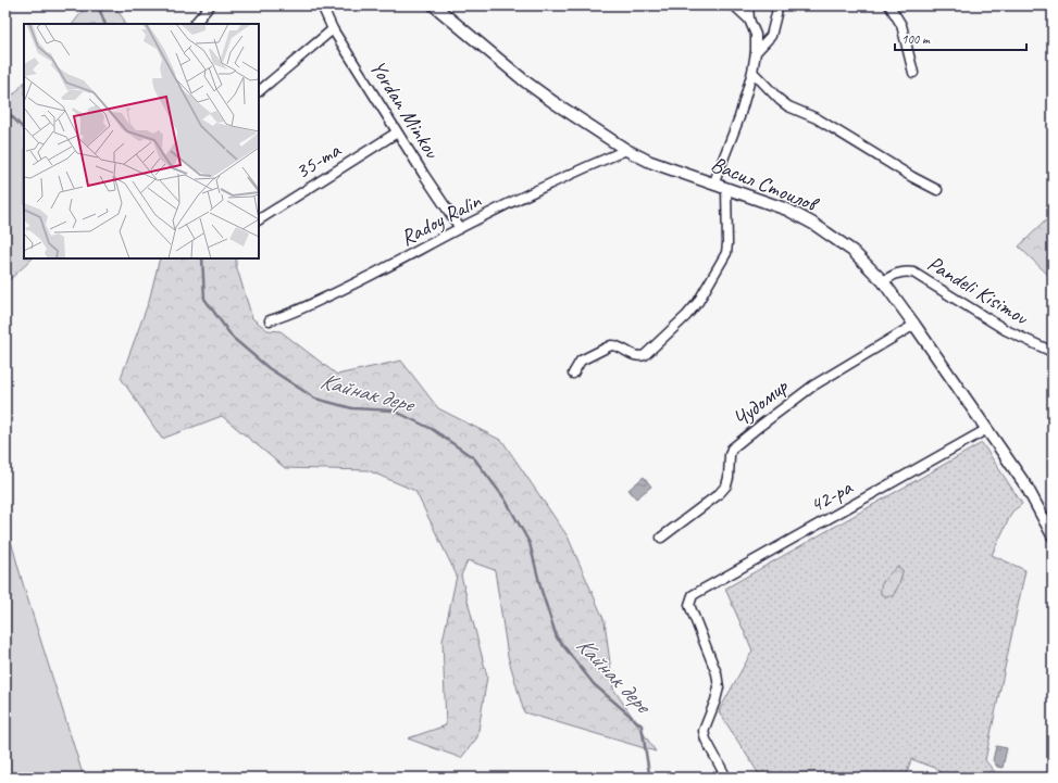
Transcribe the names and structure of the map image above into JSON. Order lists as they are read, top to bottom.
{
  "streets": {
    "street": [
      "Yordan Minkov",
      "35-та",
      "Васил Стоилов",
      "Radoy Ralin",
      "Pandeli Kisimov",
      "Чудомир",
      "42-ра"
    ]
  },
  "crossings": [
    ["Yordan Minkov", "35-та"],
    ["Yordan Minkov", "Radoy Ralin"],
    ["Васил Стоилов", "Radoy Ralin"],
    ["Васил Стоилов", "Pandeli Kisimov"],
    ["Васил Стоилов", "Чудомир"],
    ["Васил Стоилов", "42-ра"]
  ],
  "water": ["Кайнак дере"],
  "scale_bar": "100 m"
}
